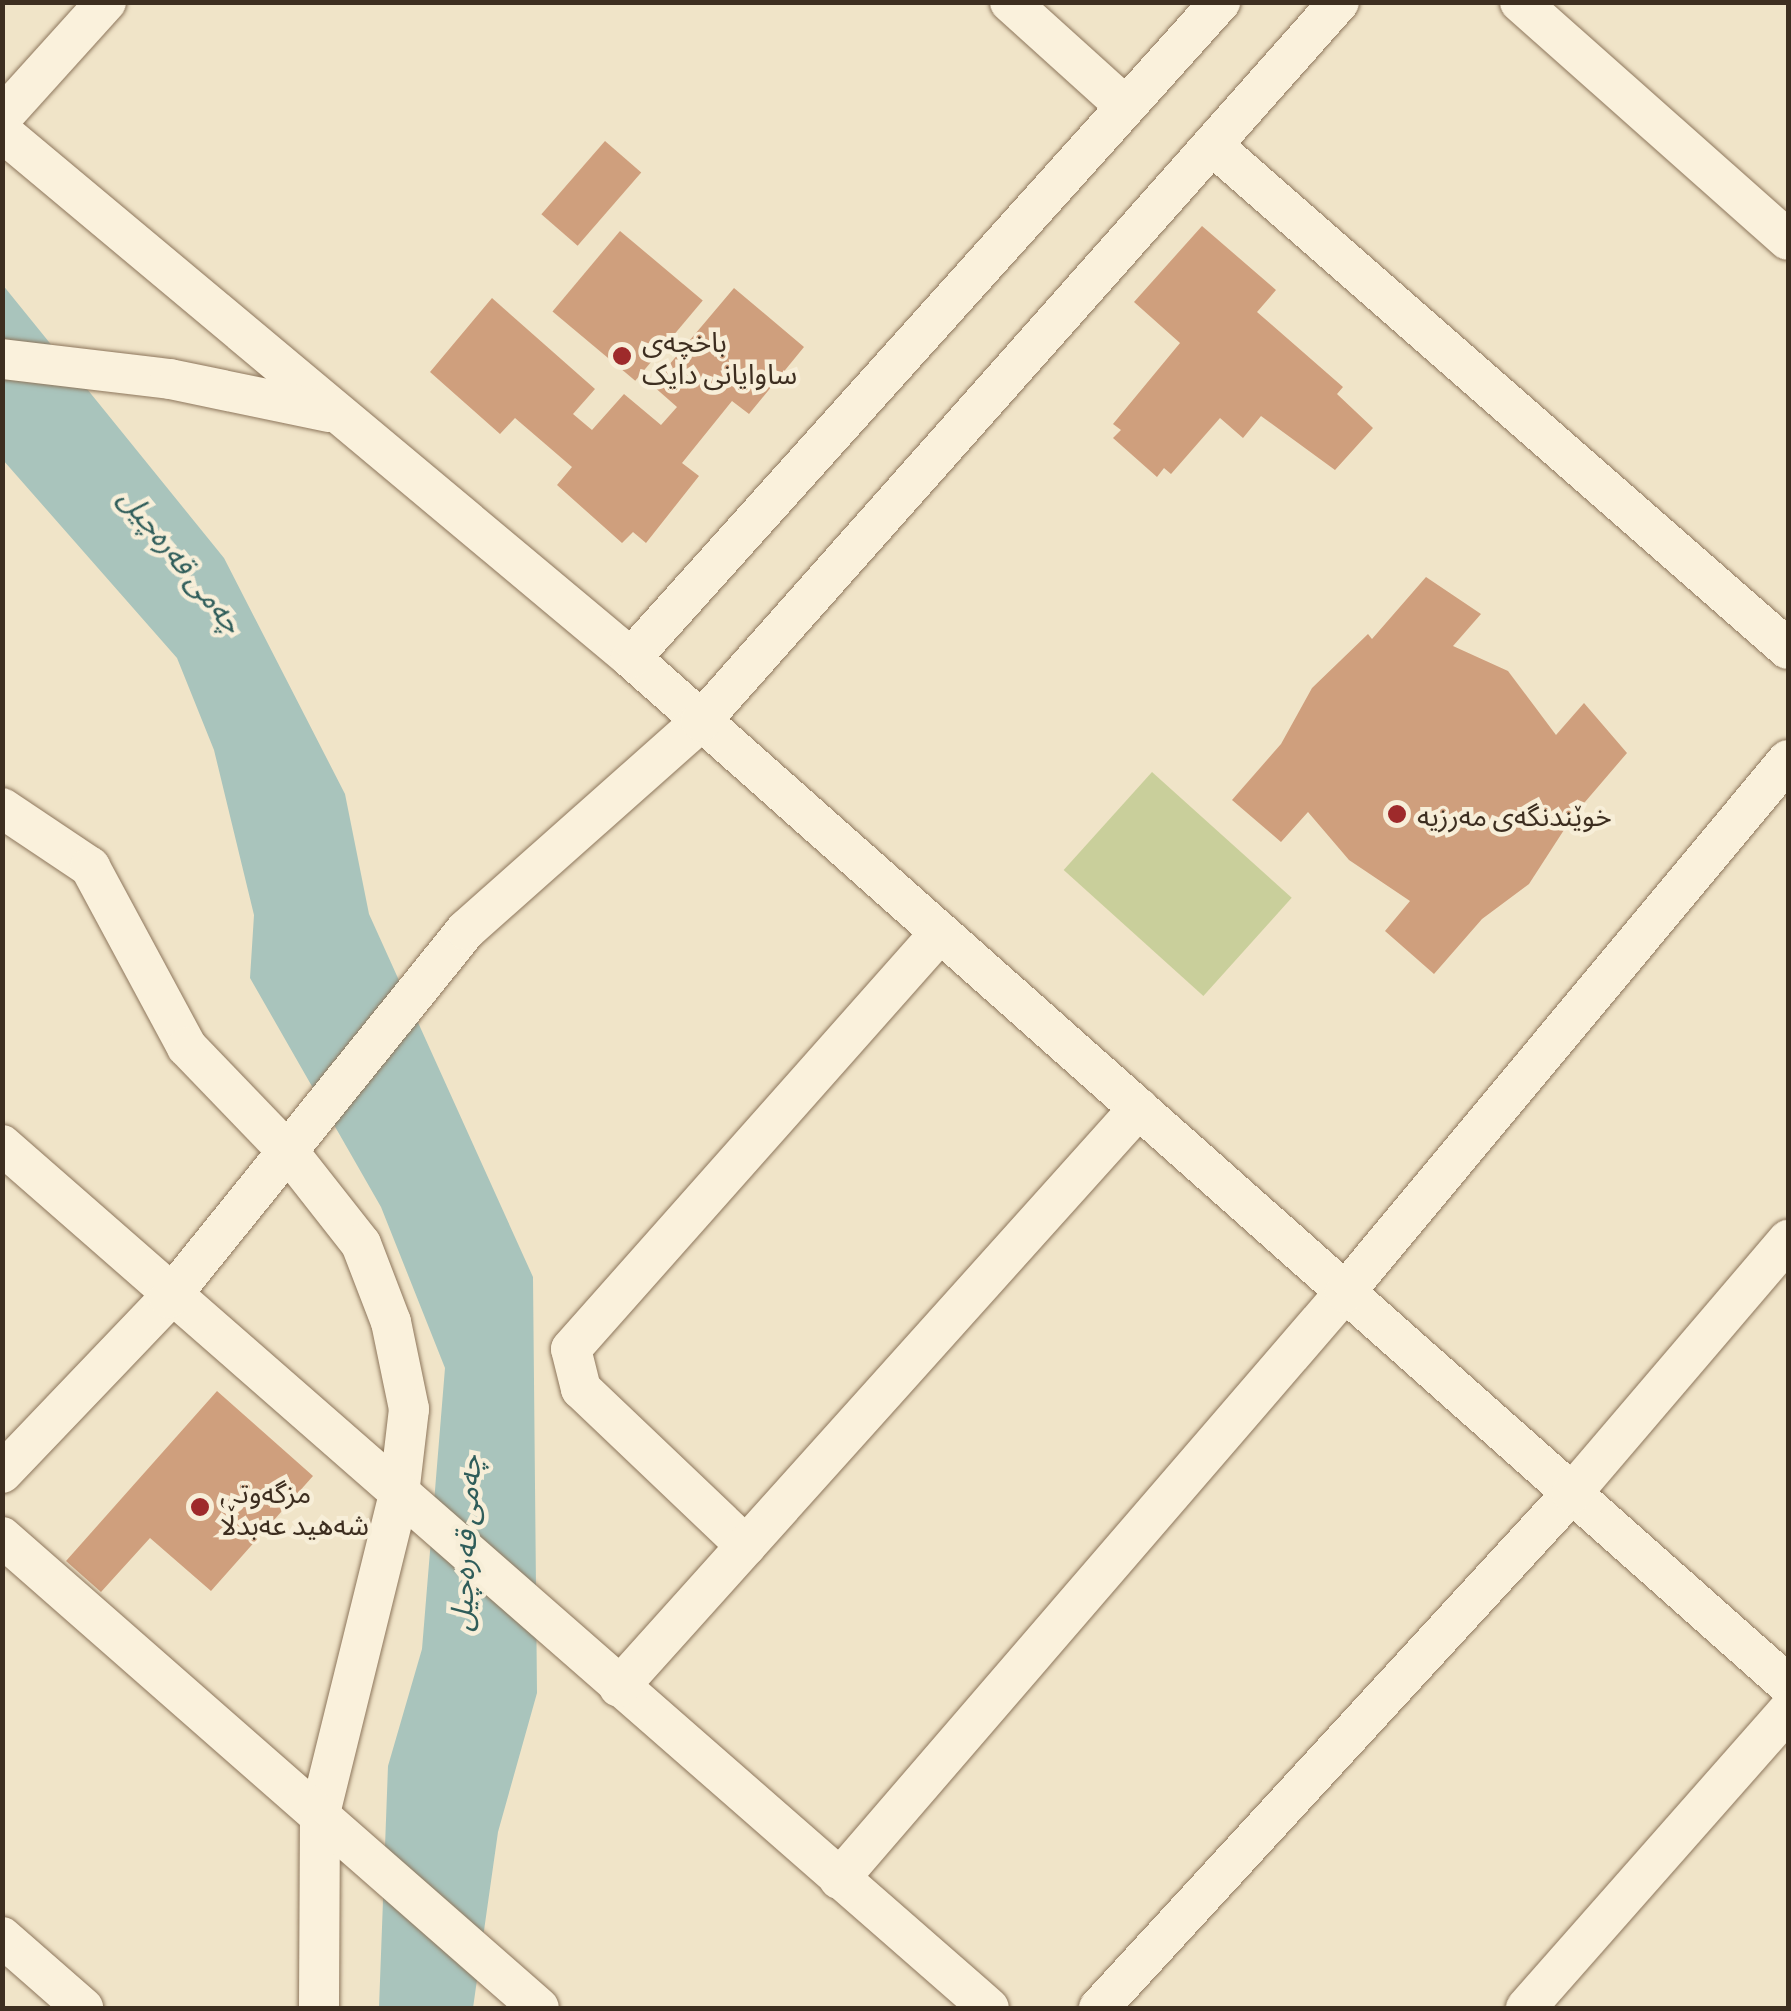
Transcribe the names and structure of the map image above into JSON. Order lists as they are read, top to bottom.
{
  "water": ["چەمی قەرەچیل"],
  "places": ["باخچەی ساوایانی دایک", "خوێندنگەی مەرزیە", "مزگەوتی شەهید عەبدڵا"]
}
